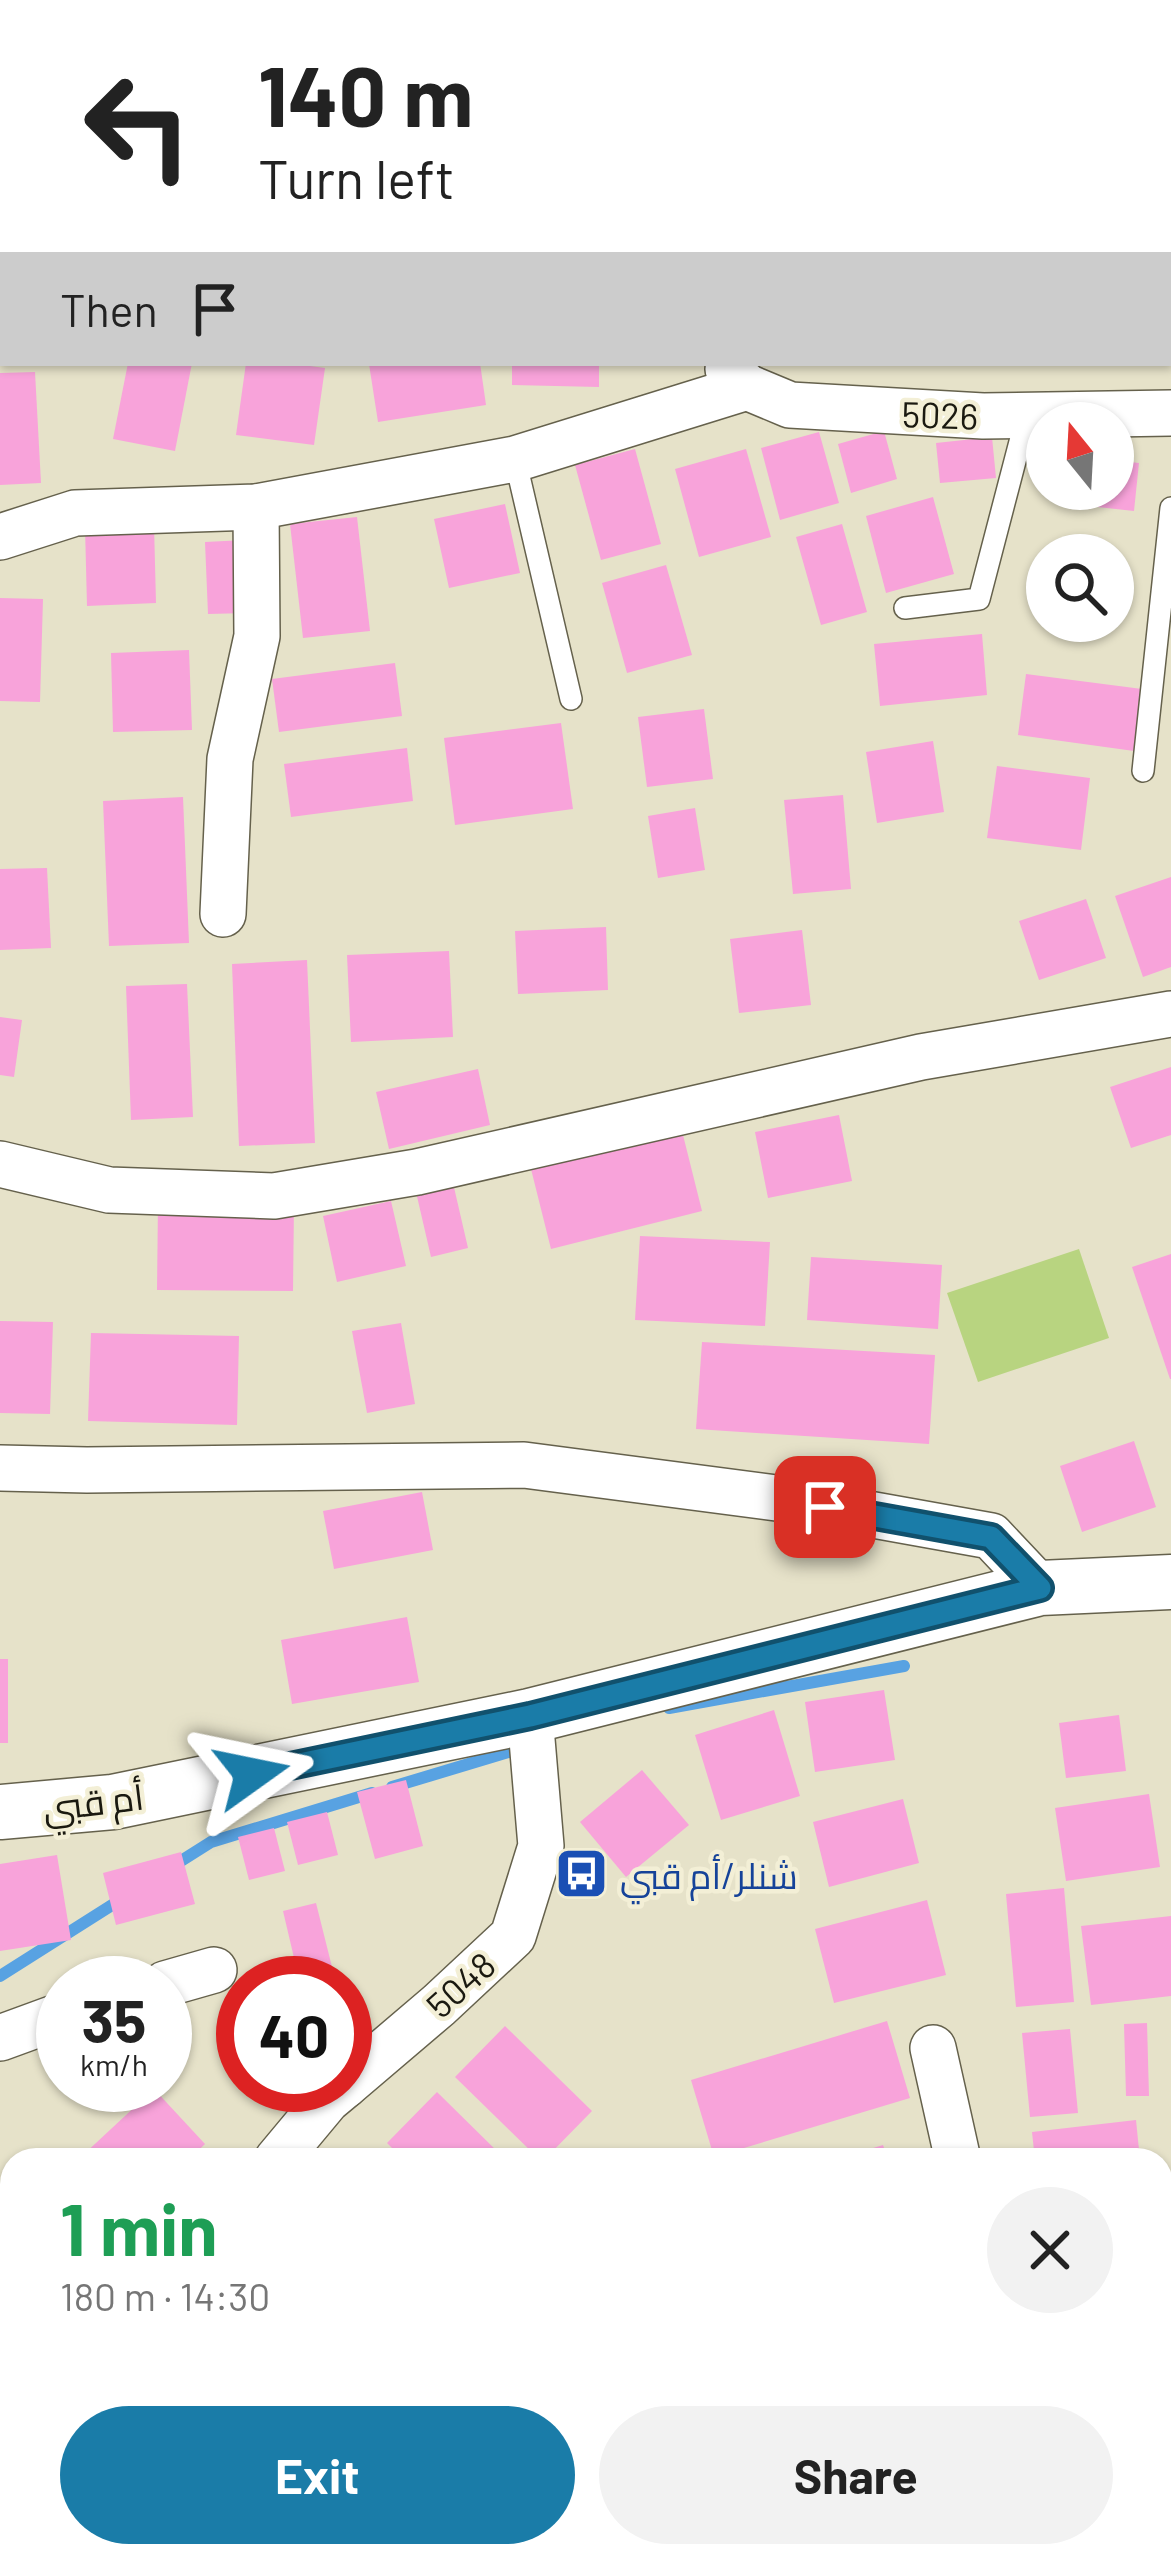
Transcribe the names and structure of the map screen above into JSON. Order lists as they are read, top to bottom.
{
  "streets": {
    "street": ["5026", "أم قبي", "5048"]
  },
  "crossings": [
    ["أم قبي", "5048"]
  ],
  "places": {
    "bus stop": ["شنلر/أم قبي"]
  },
  "north": "top",
  "page": {
    "turn": ["140 m", "Turn left"],
    "then": "Then",
    "speed": "35 km/h",
    "limit": "40",
    "heading": ["1 min", "180 m · 14:30"],
    "buttons": ["Exit", "Share"]
  }
}
